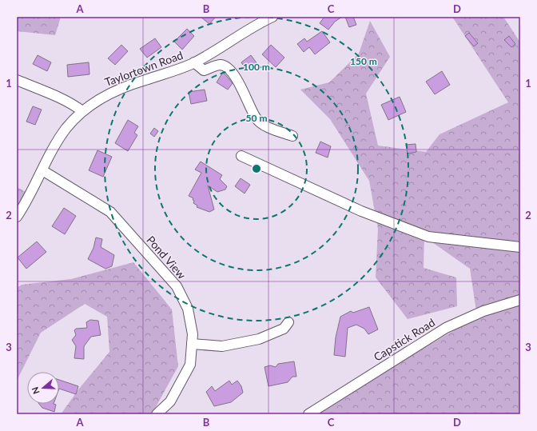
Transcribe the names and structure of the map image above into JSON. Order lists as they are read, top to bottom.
{
  "streets": {
    "street": ["Taylortown Road", "Pond View", "Capstick Road"]
  },
  "crossings": [
    ["Taylortown Road", "Pond View"]
  ],
  "north": "left",
  "grid": {
    "columns": [
      "A",
      "B",
      "C",
      "D"
    ],
    "rows": ["1", "2", "3"]
  },
  "rings": ["150 m", "100 m", "50 m"]
}
